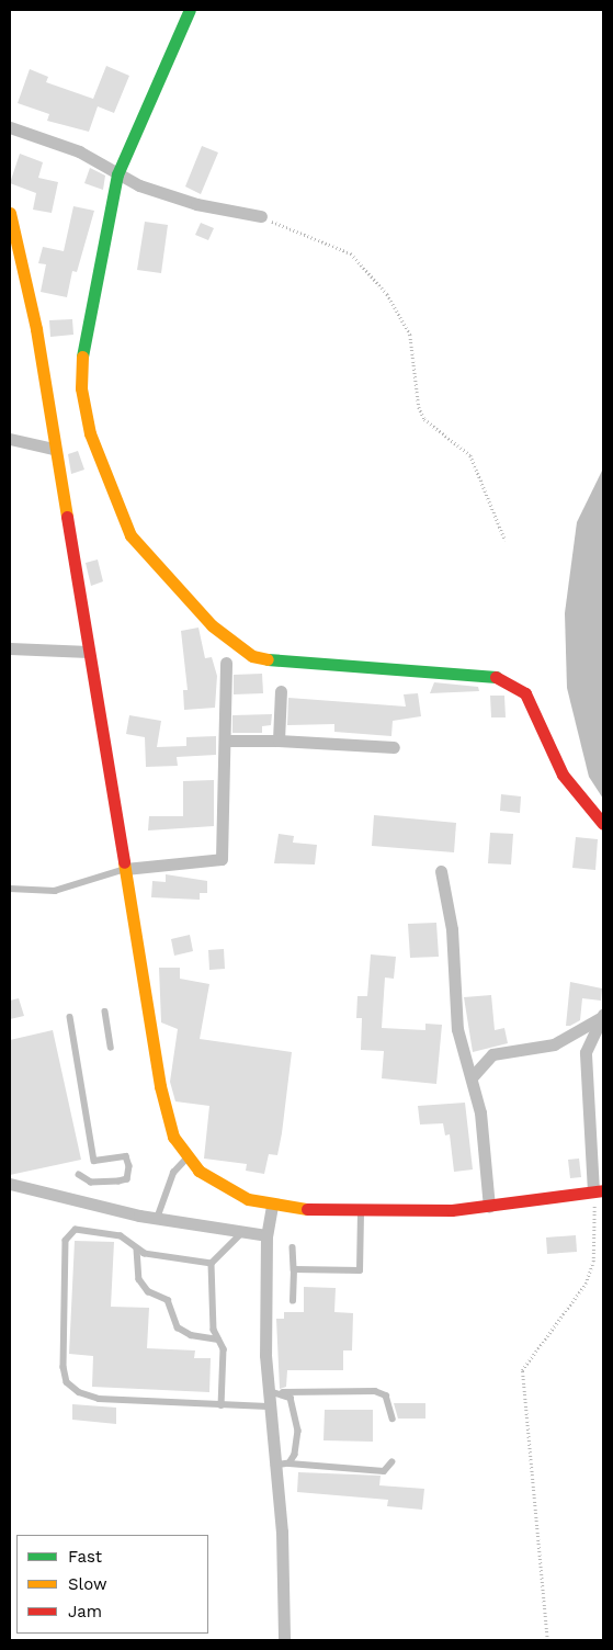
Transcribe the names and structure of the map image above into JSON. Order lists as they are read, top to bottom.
{
  "legend": ["Fast", "Slow", "Jam"]
}
